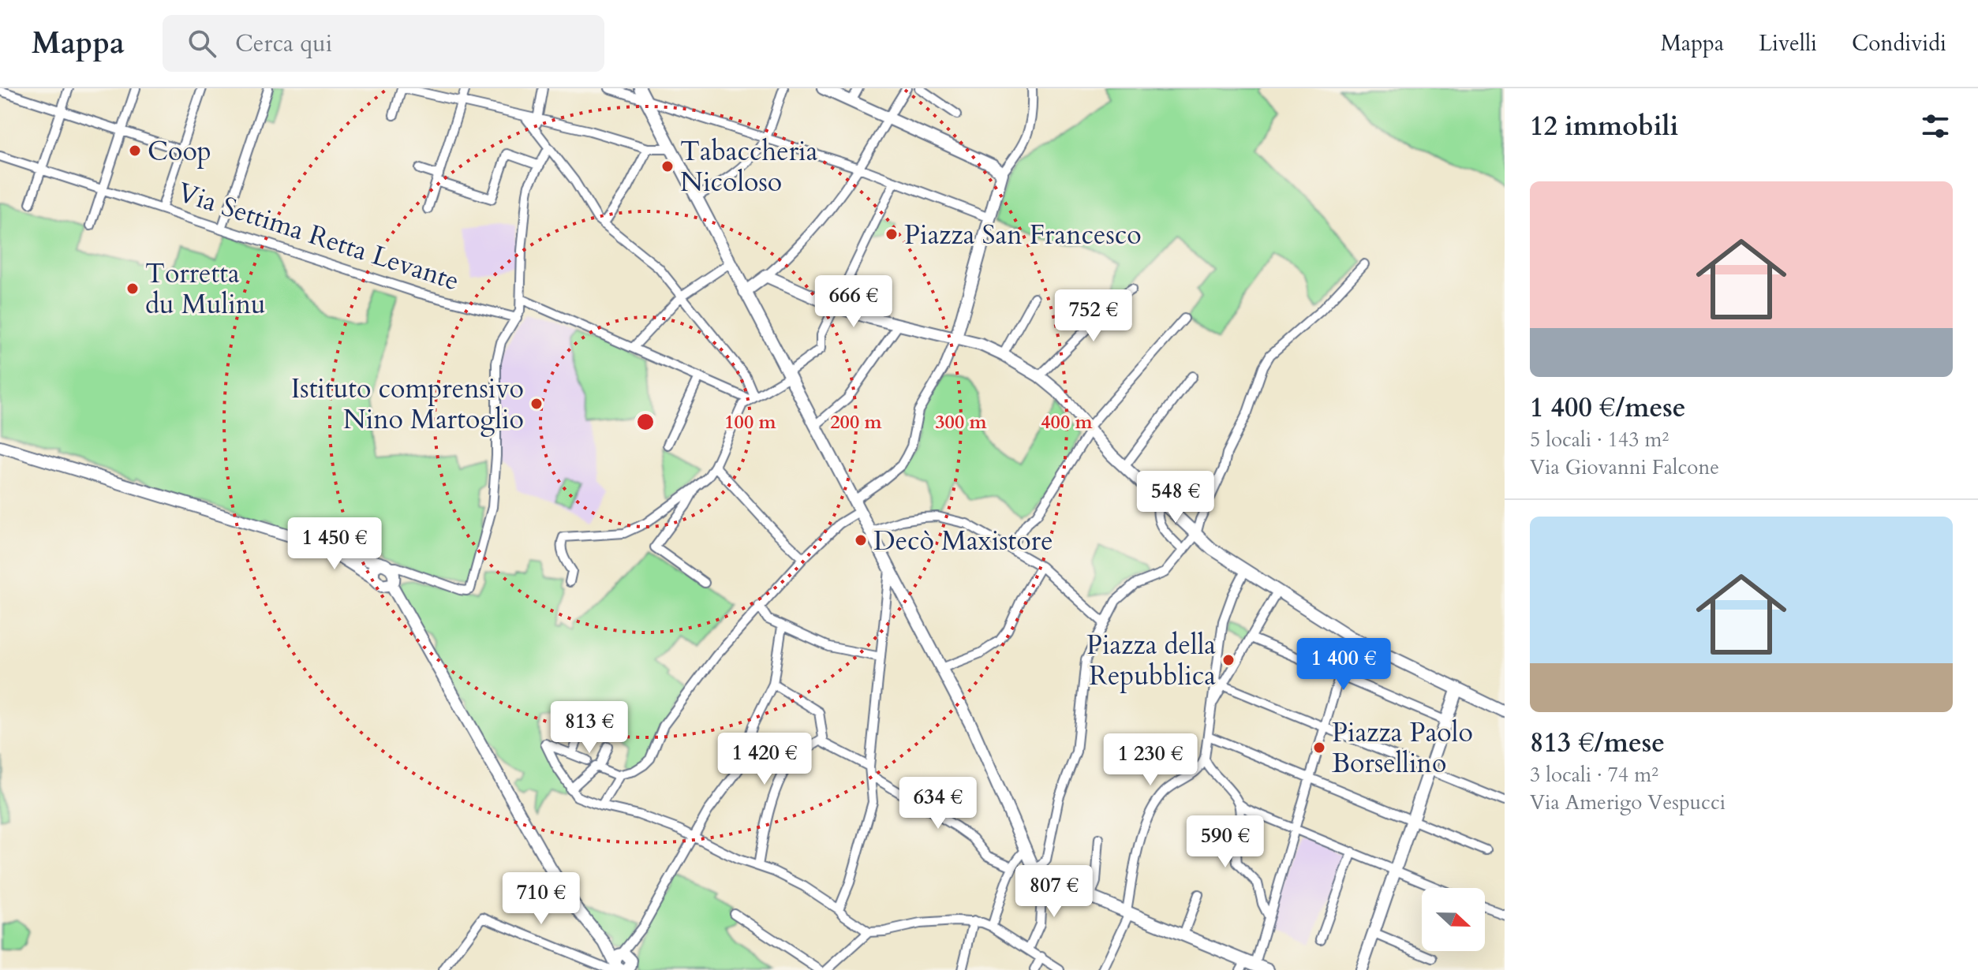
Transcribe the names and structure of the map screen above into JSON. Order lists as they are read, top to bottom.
{
  "streets": {
    "street": ["Via Settima Retta Levante"]
  },
  "places": [
    "Coop",
    "Tabaccheria Nicoloso",
    "Piazza San Francesco",
    "Torretta du Mulinu",
    "Istituto comprensivo Nino Martoglio",
    "Decò Maxistore",
    "Piazza della Repubblica",
    "Piazza Paolo Borsellino"
  ],
  "north": "right",
  "page": {
    "header": "Mappa",
    "search": "Cerca qui",
    "nav": ["Mappa", "Livelli", "Condividi"],
    "heading": "12 immobili",
    "list": [
      {
        "name": "1 400 €/mese",
        "note": "5 locali · 143 m² · Via Giovanni Falcone"
      },
      {
        "name": "813 €/mese",
        "note": "3 locali · 74 m² · Via Amerigo Vespucci"
      }
    ],
    "price": [
      "666 €",
      "752 €",
      "548 €",
      "1 450 €",
      "1 400 €",
      "813 €",
      "1 420 €",
      "1 230 €",
      "634 €",
      "590 €",
      "807 €",
      "710 €"
    ]
  },
  "rings": [
    "100 m",
    "200 m",
    "300 m",
    "400 m"
  ]
}
